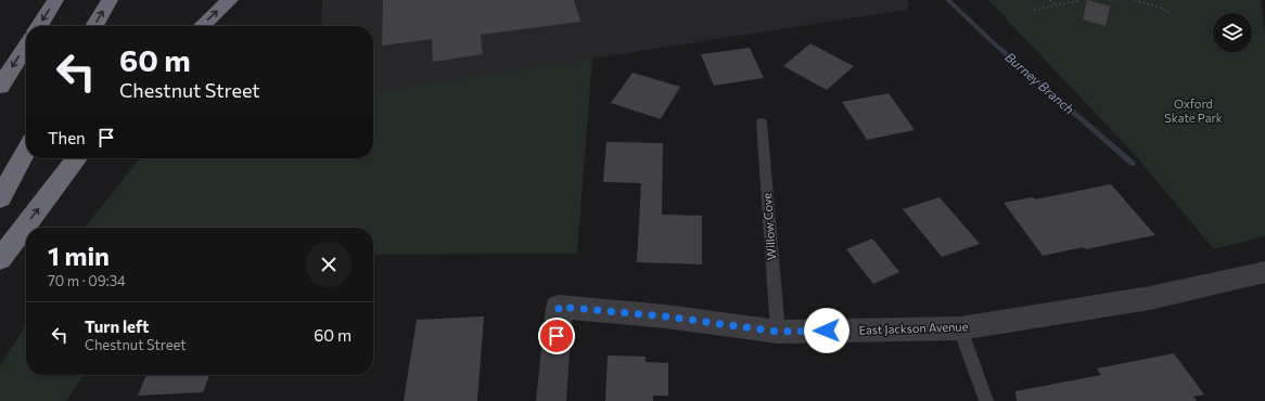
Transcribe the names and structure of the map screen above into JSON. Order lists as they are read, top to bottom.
{
  "streets": {
    "street": ["East Jackson Avenue"],
    "lane": ["Willow Cove"]
  },
  "crossings": [
    ["Willow Cove", "East Jackson Avenue"]
  ],
  "water": ["Burney Branch"],
  "parks": ["Oxford Skate Park"],
  "page": {
    "turn": ["60 m", "Chestnut Street"],
    "then": "Then",
    "heading": ["1 min", "70 m · 09:34"],
    "list": [
      {
        "name": "Turn left",
        "note": "Chestnut Street",
        "value": "60 m"
      }
    ]
  }
}
